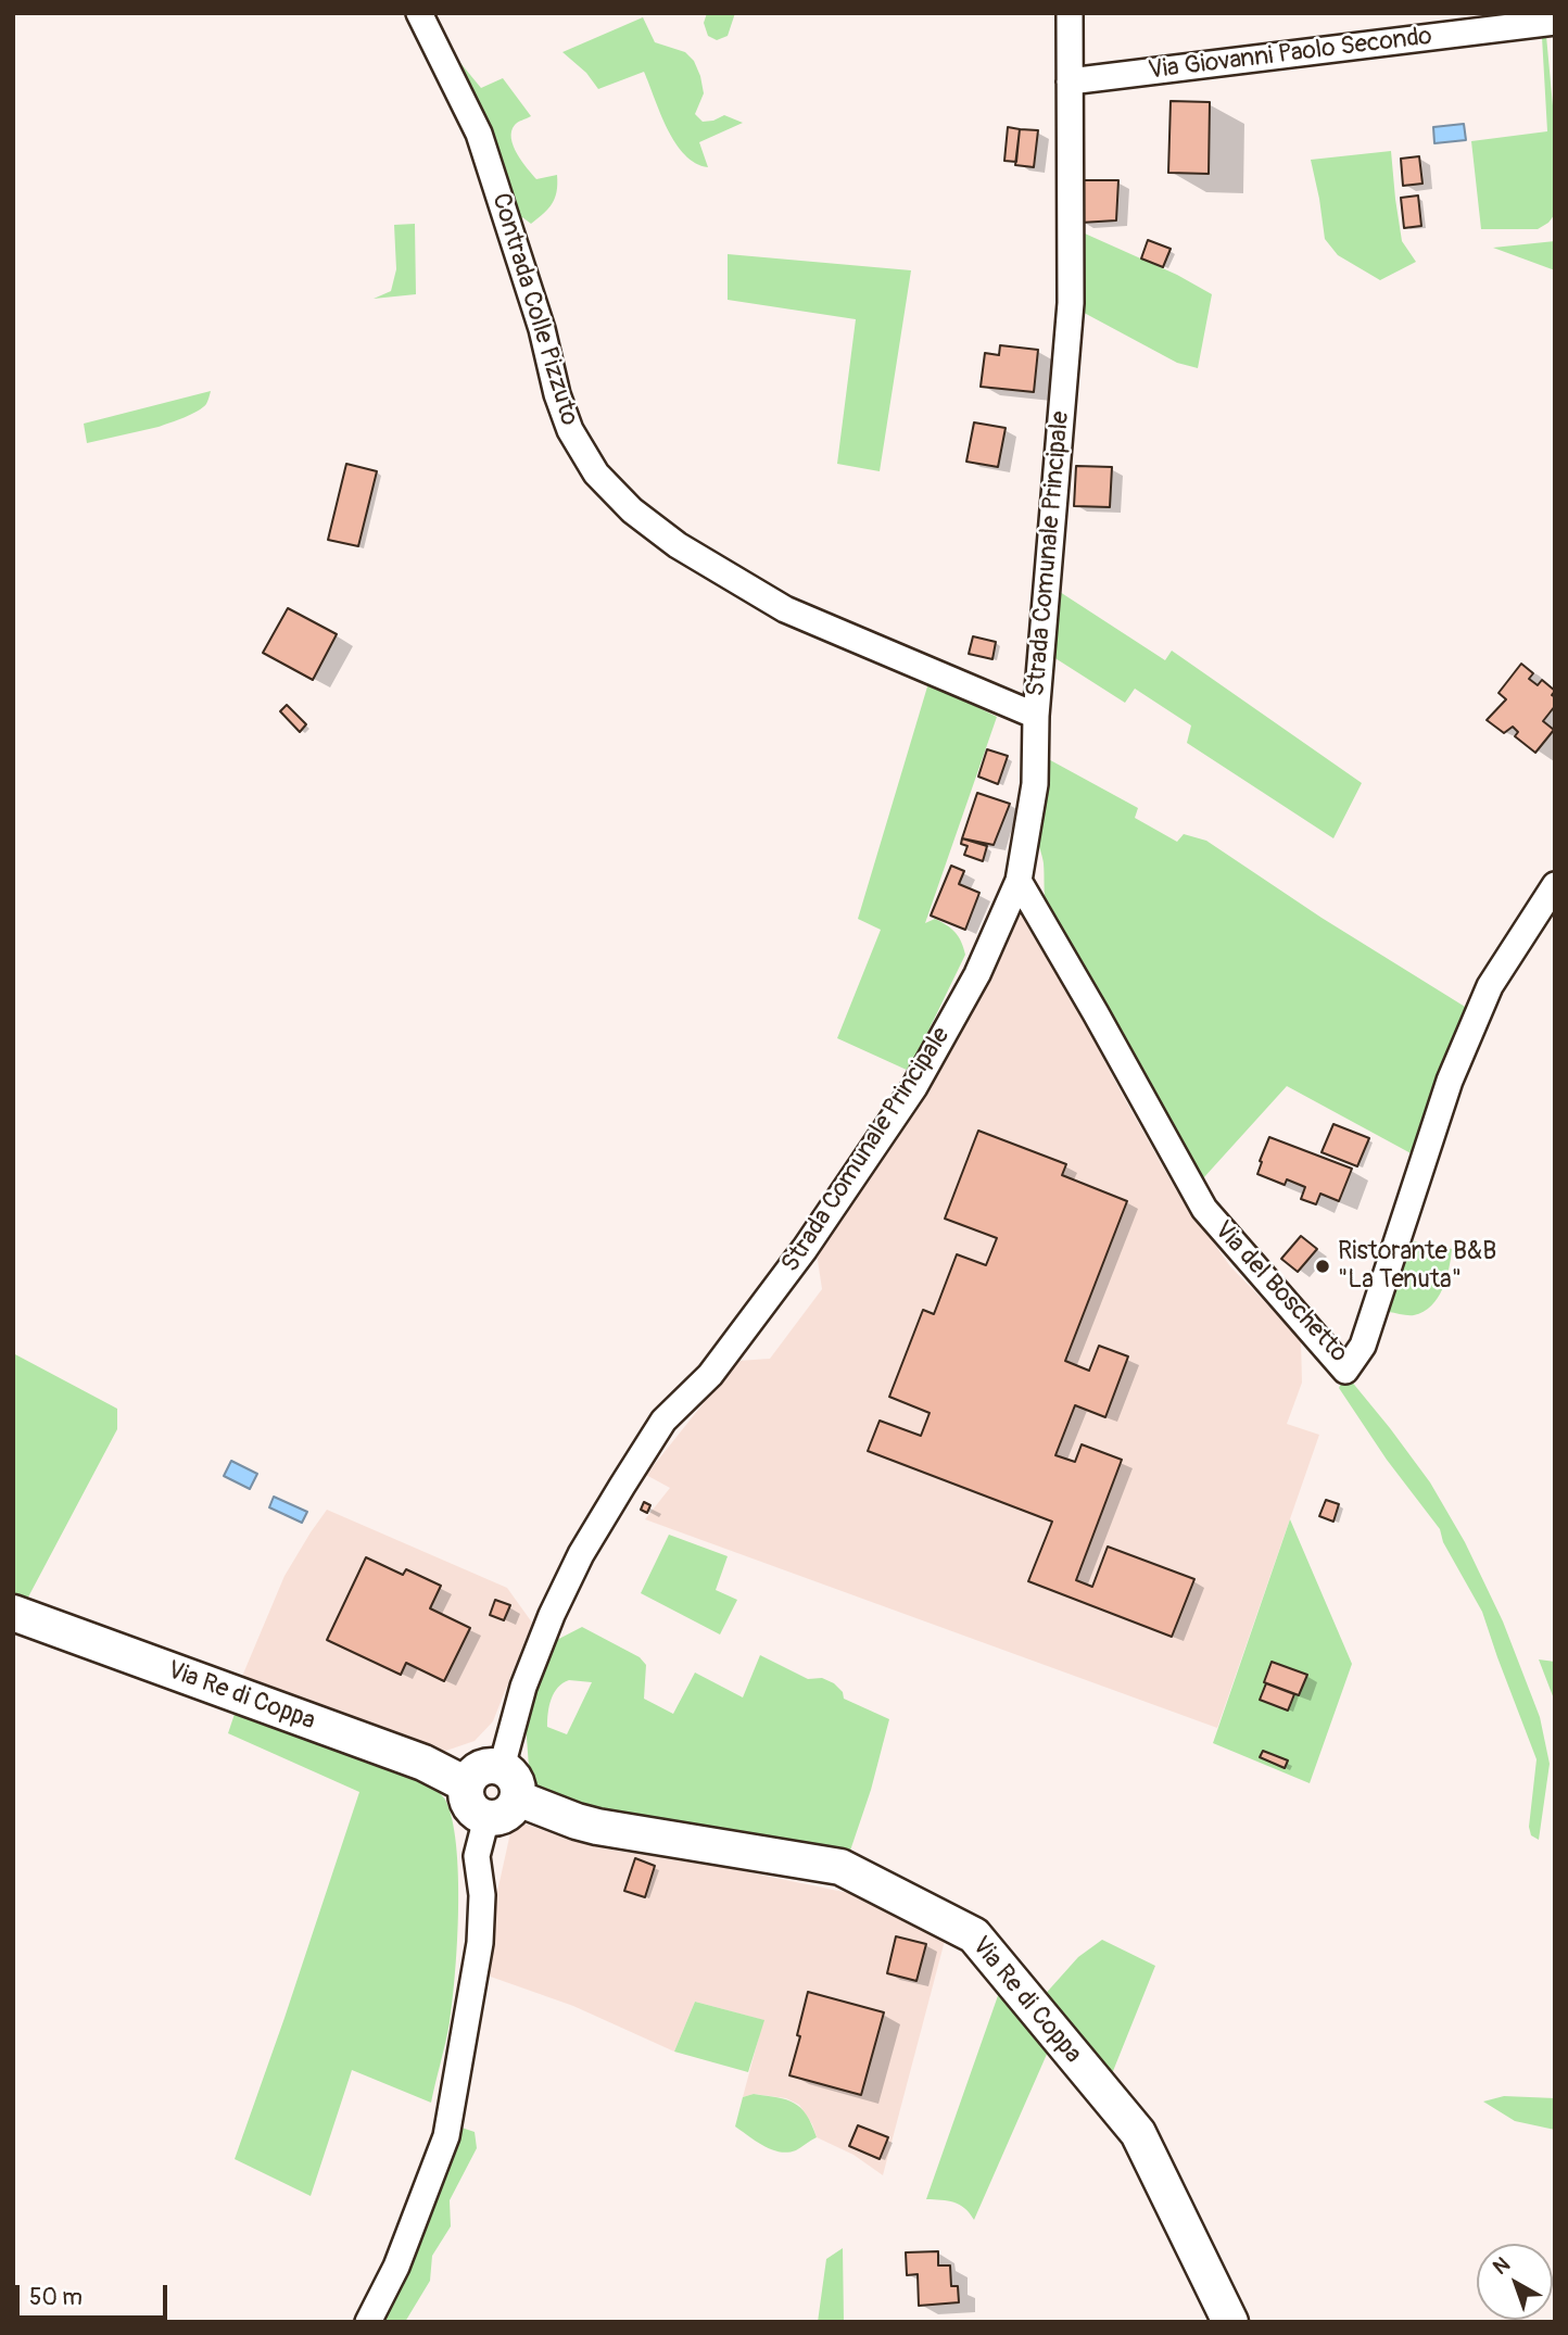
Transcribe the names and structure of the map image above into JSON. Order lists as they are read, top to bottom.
{
  "streets": {
    "street": [
      "Via Giovanni Paolo Secondo",
      "Contrada Colle Pizzuto",
      "Strada Comunale Principale",
      "Via del Boschetto",
      "Via Re di Coppa"
    ]
  },
  "crossings": [
    ["Via Giovanni Paolo Secondo", "Strada Comunale Principale"],
    ["Contrada Colle Pizzuto", "Strada Comunale Principale"],
    ["Strada Comunale Principale", "Via del Boschetto"],
    ["Strada Comunale Principale", "Via Re di Coppa"]
  ],
  "places": ["Ristorante B&B \"La Tenuta\""],
  "scale_bar": "50 m",
  "north": "top left"
}
